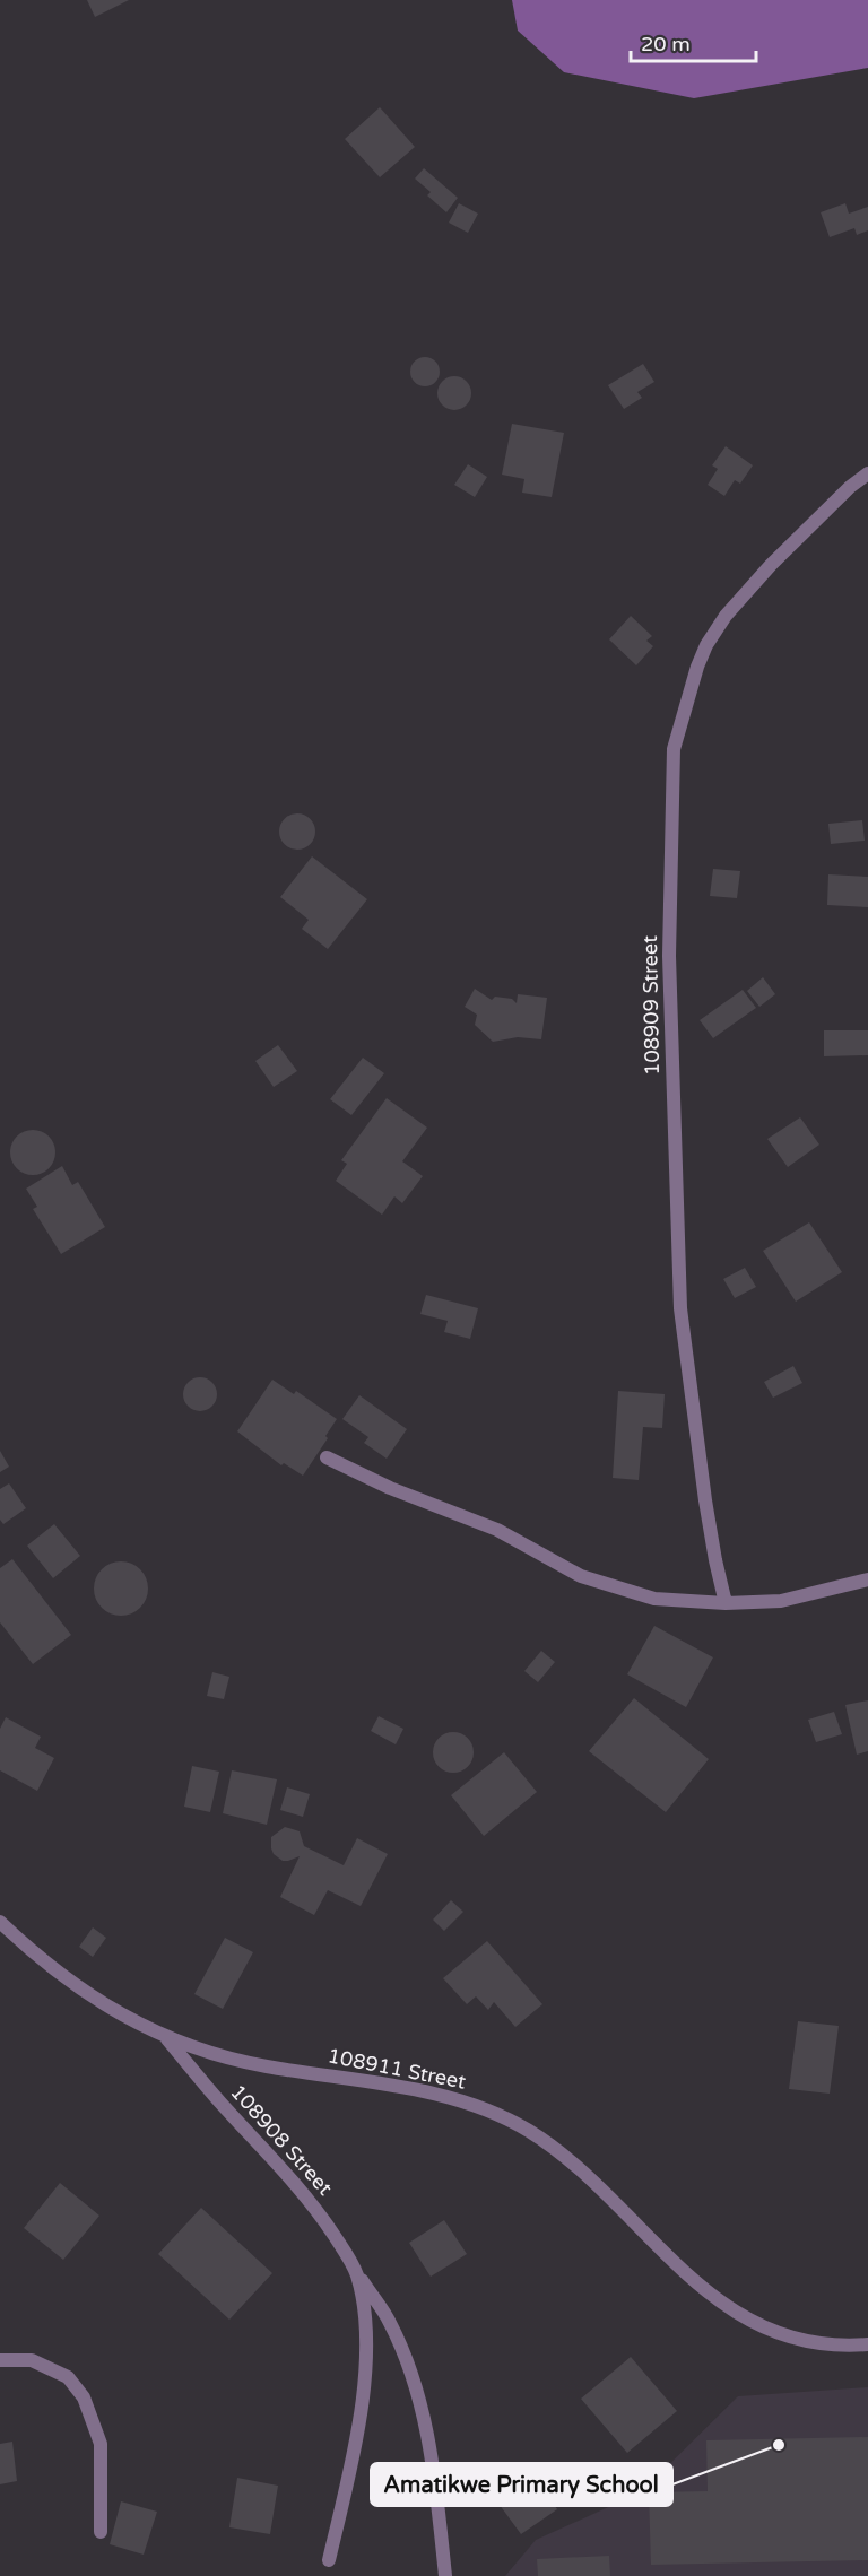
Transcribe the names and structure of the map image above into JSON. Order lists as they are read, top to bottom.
{
  "streets": {
    "street": ["108909 Street", "108911 Street", "108908 Street"]
  },
  "crossings": [
    ["108911 Street", "108908 Street"]
  ],
  "places": ["Amatikwe Primary School"],
  "scale_bar": "20 m"
}
